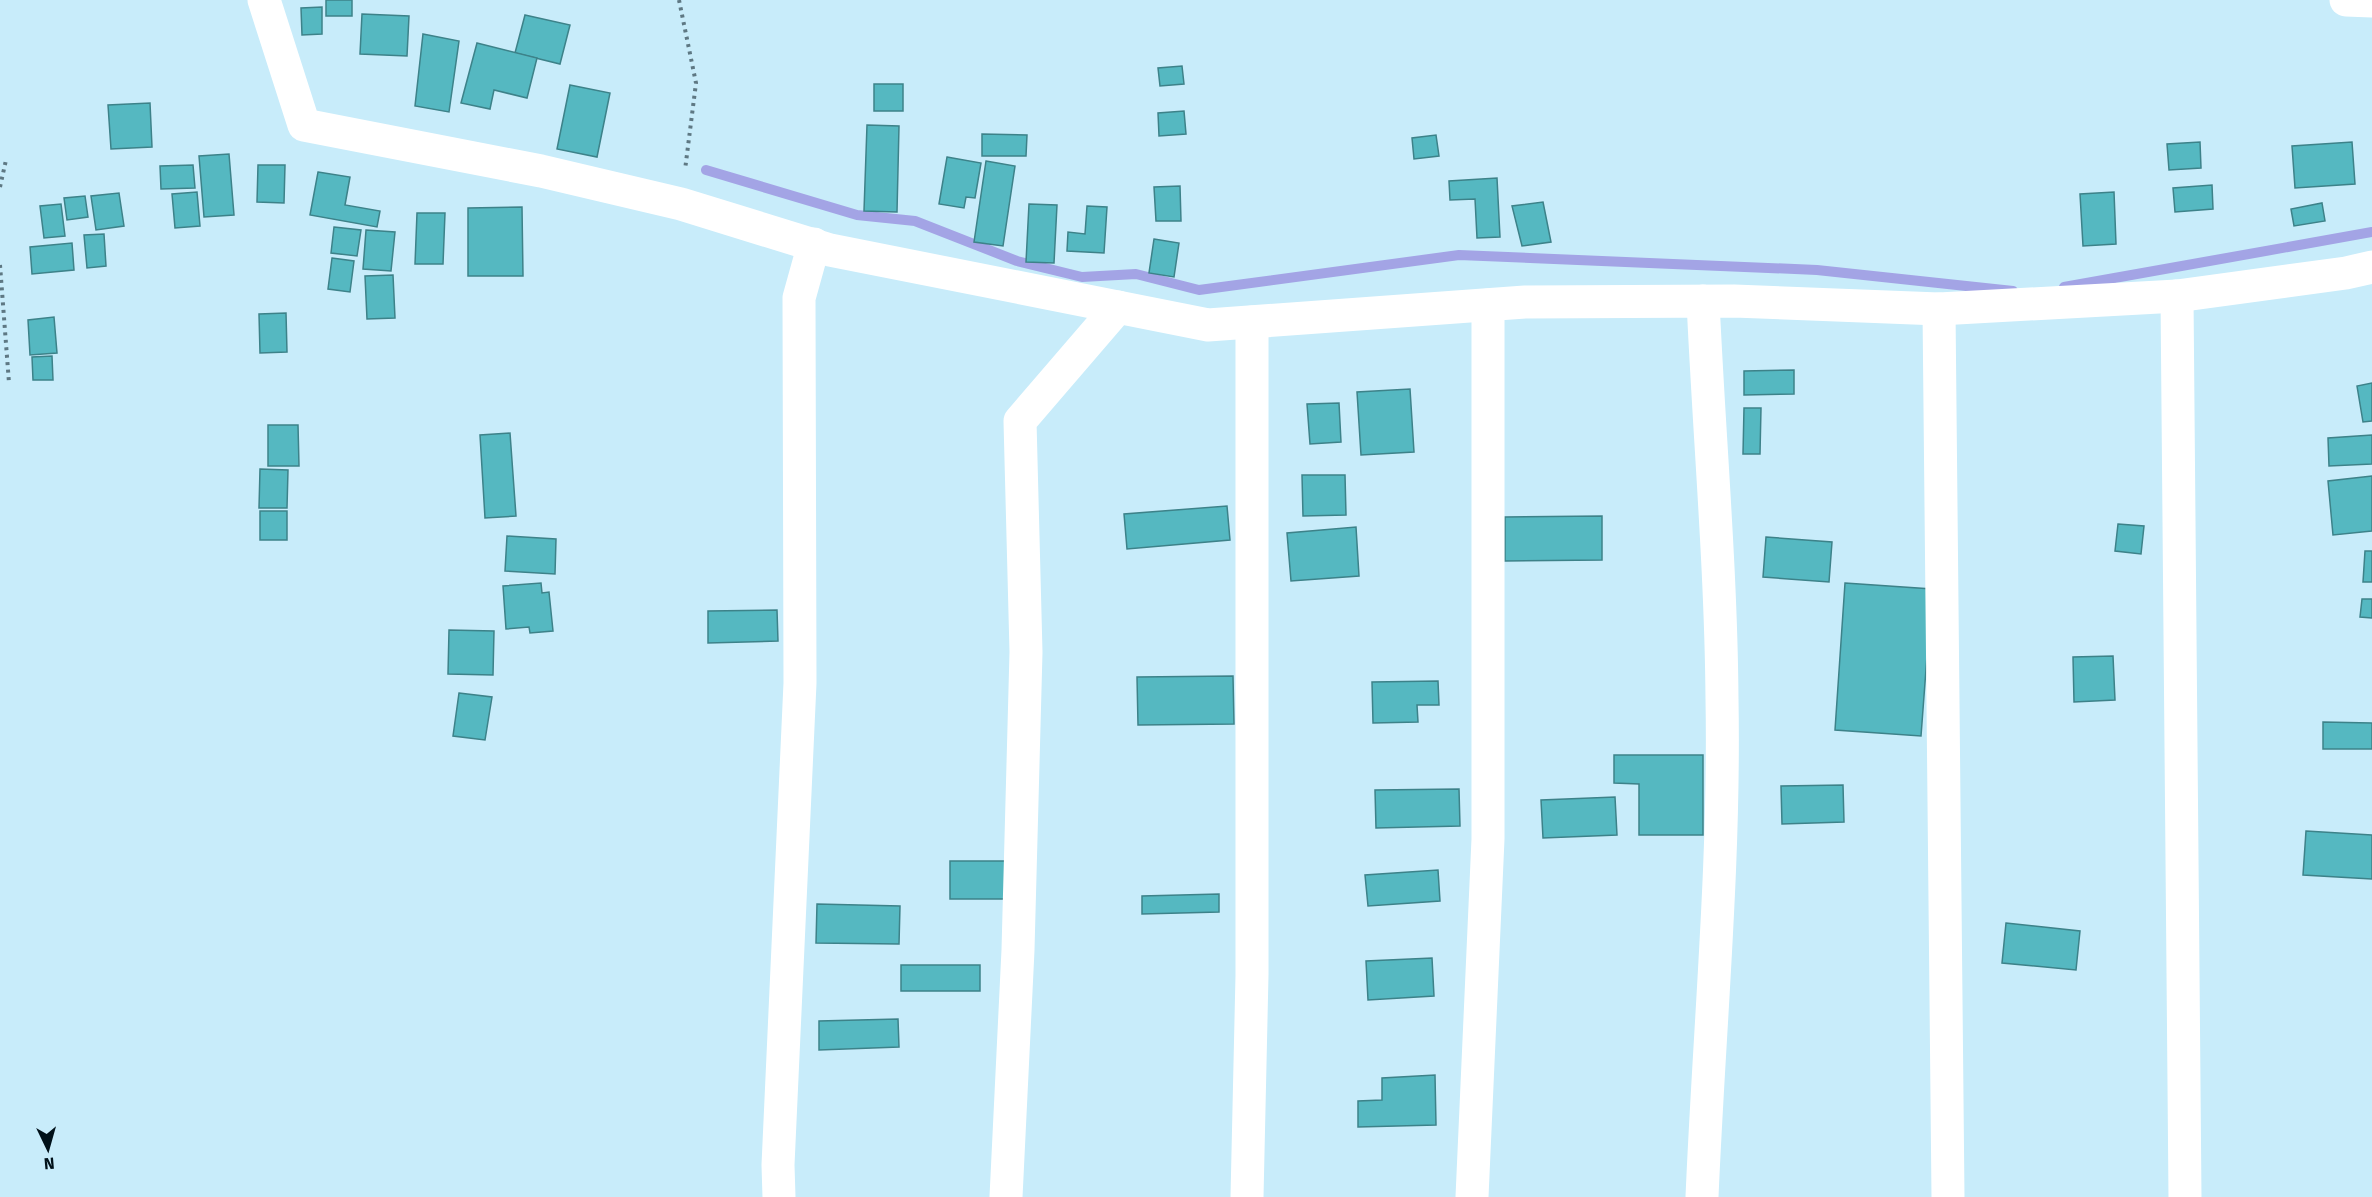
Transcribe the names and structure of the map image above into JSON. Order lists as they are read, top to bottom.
{
  "north": "bottom"
}
